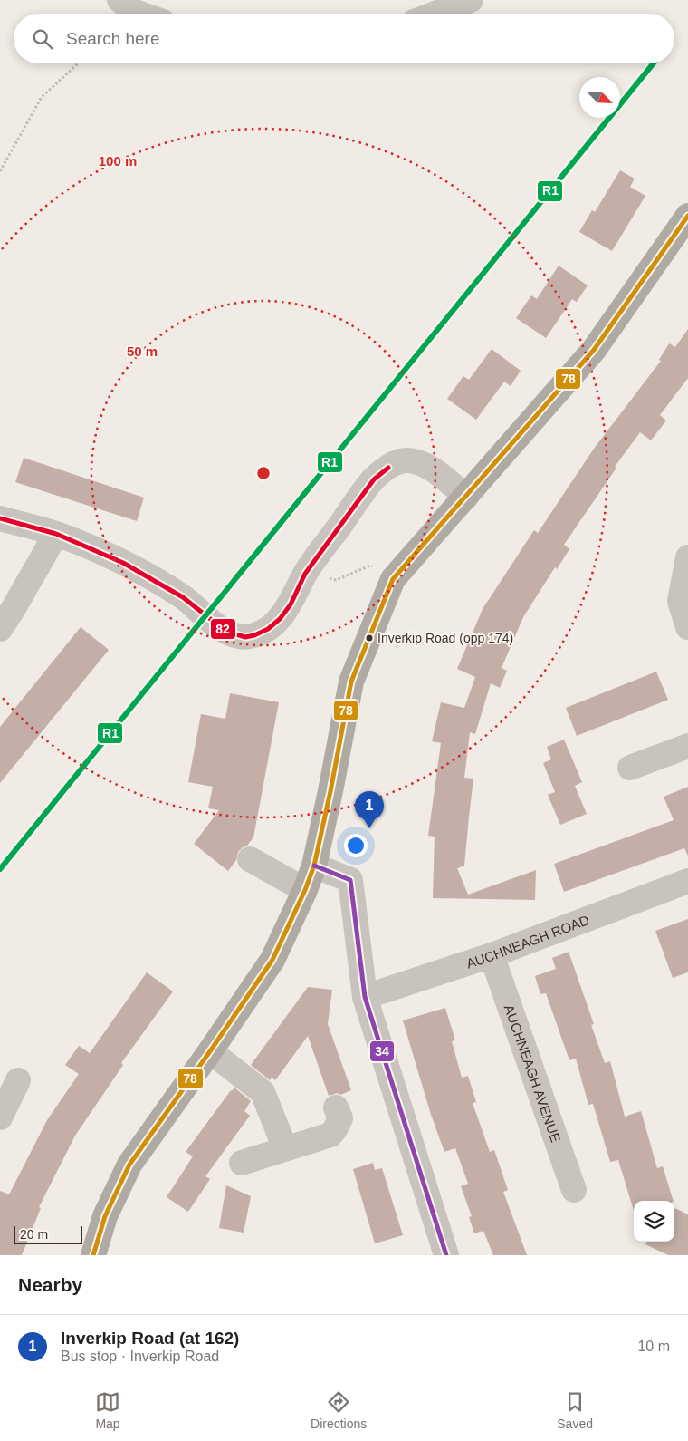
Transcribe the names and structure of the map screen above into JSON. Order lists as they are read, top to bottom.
{
  "streets": {
    "street": ["AUCHNEAGH ROAD", "AUCHNEAGH AVENUE"]
  },
  "crossings": [
    ["AUCHNEAGH ROAD", "AUCHNEAGH AVENUE"]
  ],
  "places": ["Inverkip Road (opp 174)"],
  "lines": [
    "transit line R1",
    "transit line 78",
    "transit line 82",
    "transit line 34"
  ],
  "scale_bar": "20 m",
  "north": "bottom right",
  "page": {
    "search": "Search here",
    "pins": "1",
    "scale": "20 m",
    "heading": "Nearby",
    "list": [
      {
        "mark": "1",
        "name": "Inverkip Road (at 162)",
        "note": "Bus stop · Inverkip Road",
        "value": "10 m"
      }
    ],
    "nav": ["Map", "Directions", "Saved"]
  },
  "rings": ["100 m", "50 m"]
}
